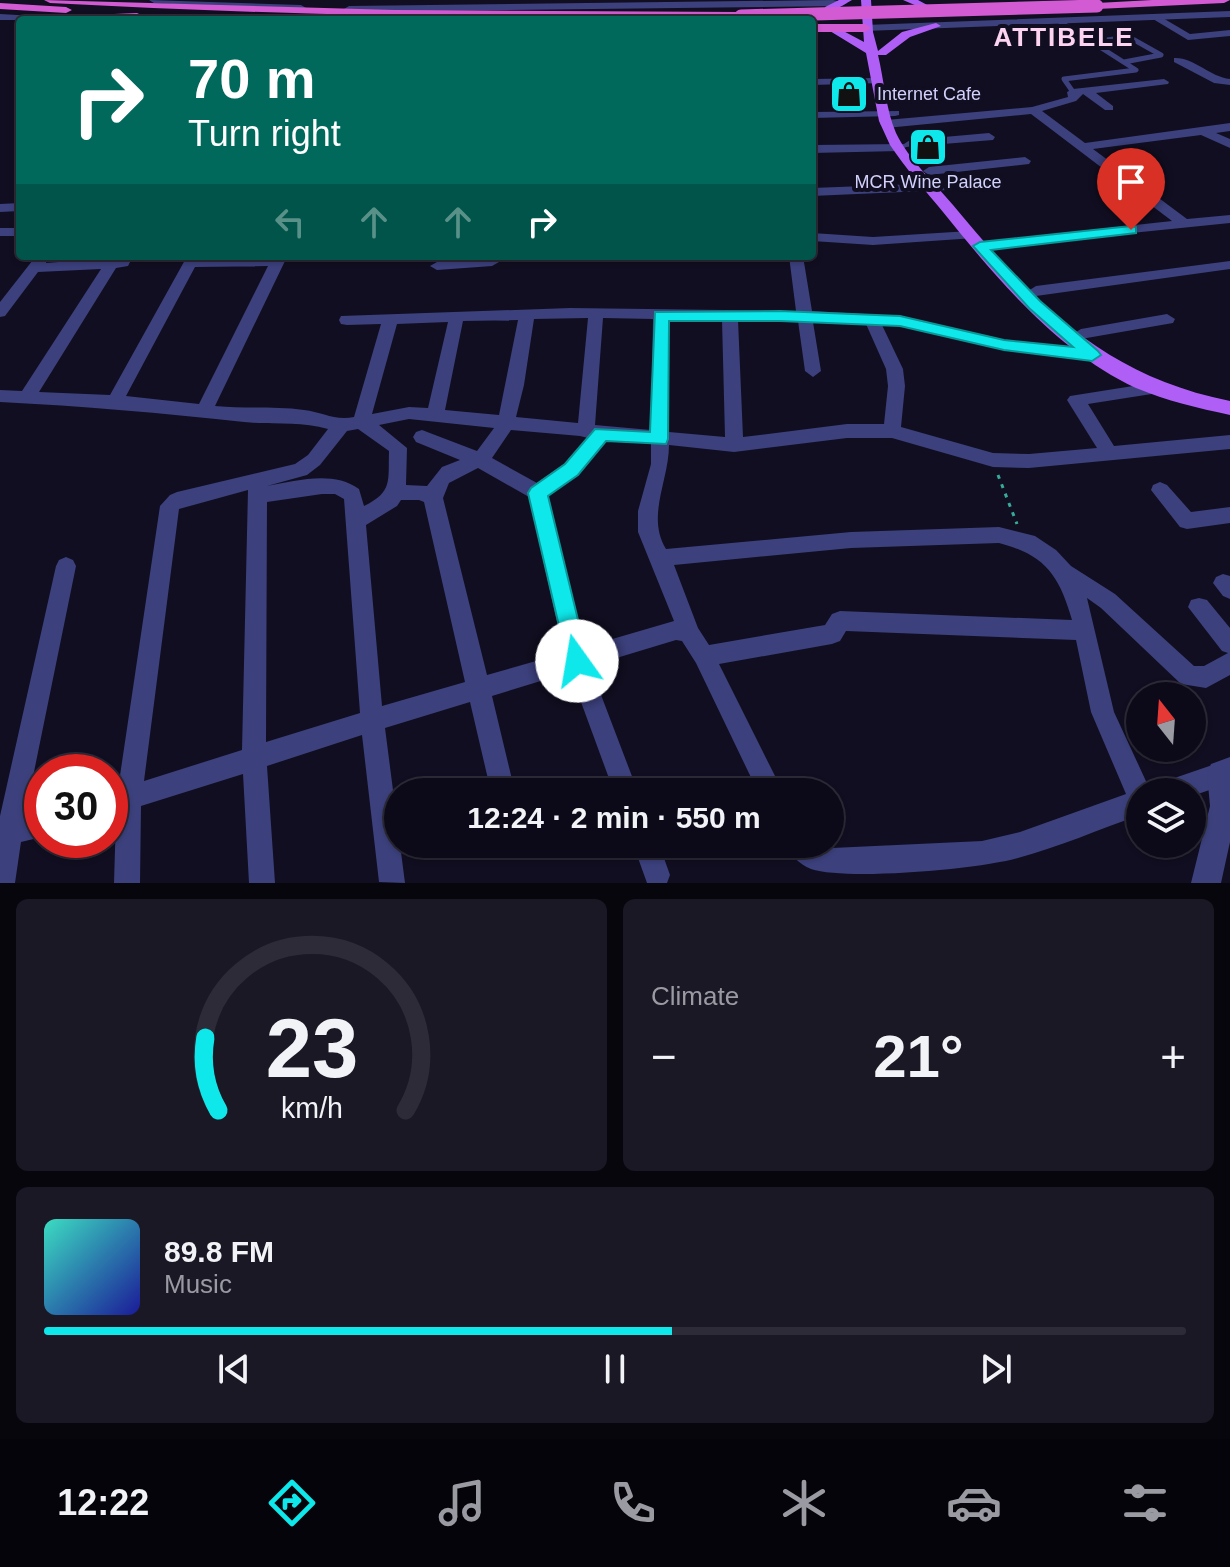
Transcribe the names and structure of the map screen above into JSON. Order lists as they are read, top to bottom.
{
  "districts": ["ATTIBELE"],
  "places": {
    "shop": ["Internet Cafe", "MCR Wine Palace"]
  },
  "north": "top",
  "page": {
    "turn": ["70 m", "Turn right"],
    "limit": "30",
    "trip": "12:24 · 2 min · 550 m",
    "tile": "Climate",
    "heat": ["−", "21°", "+"],
    "song": ["89.8 FM", "Music"],
    "tabs": "12:22",
    "gauge": ["23", "km/h"]
  }
}
